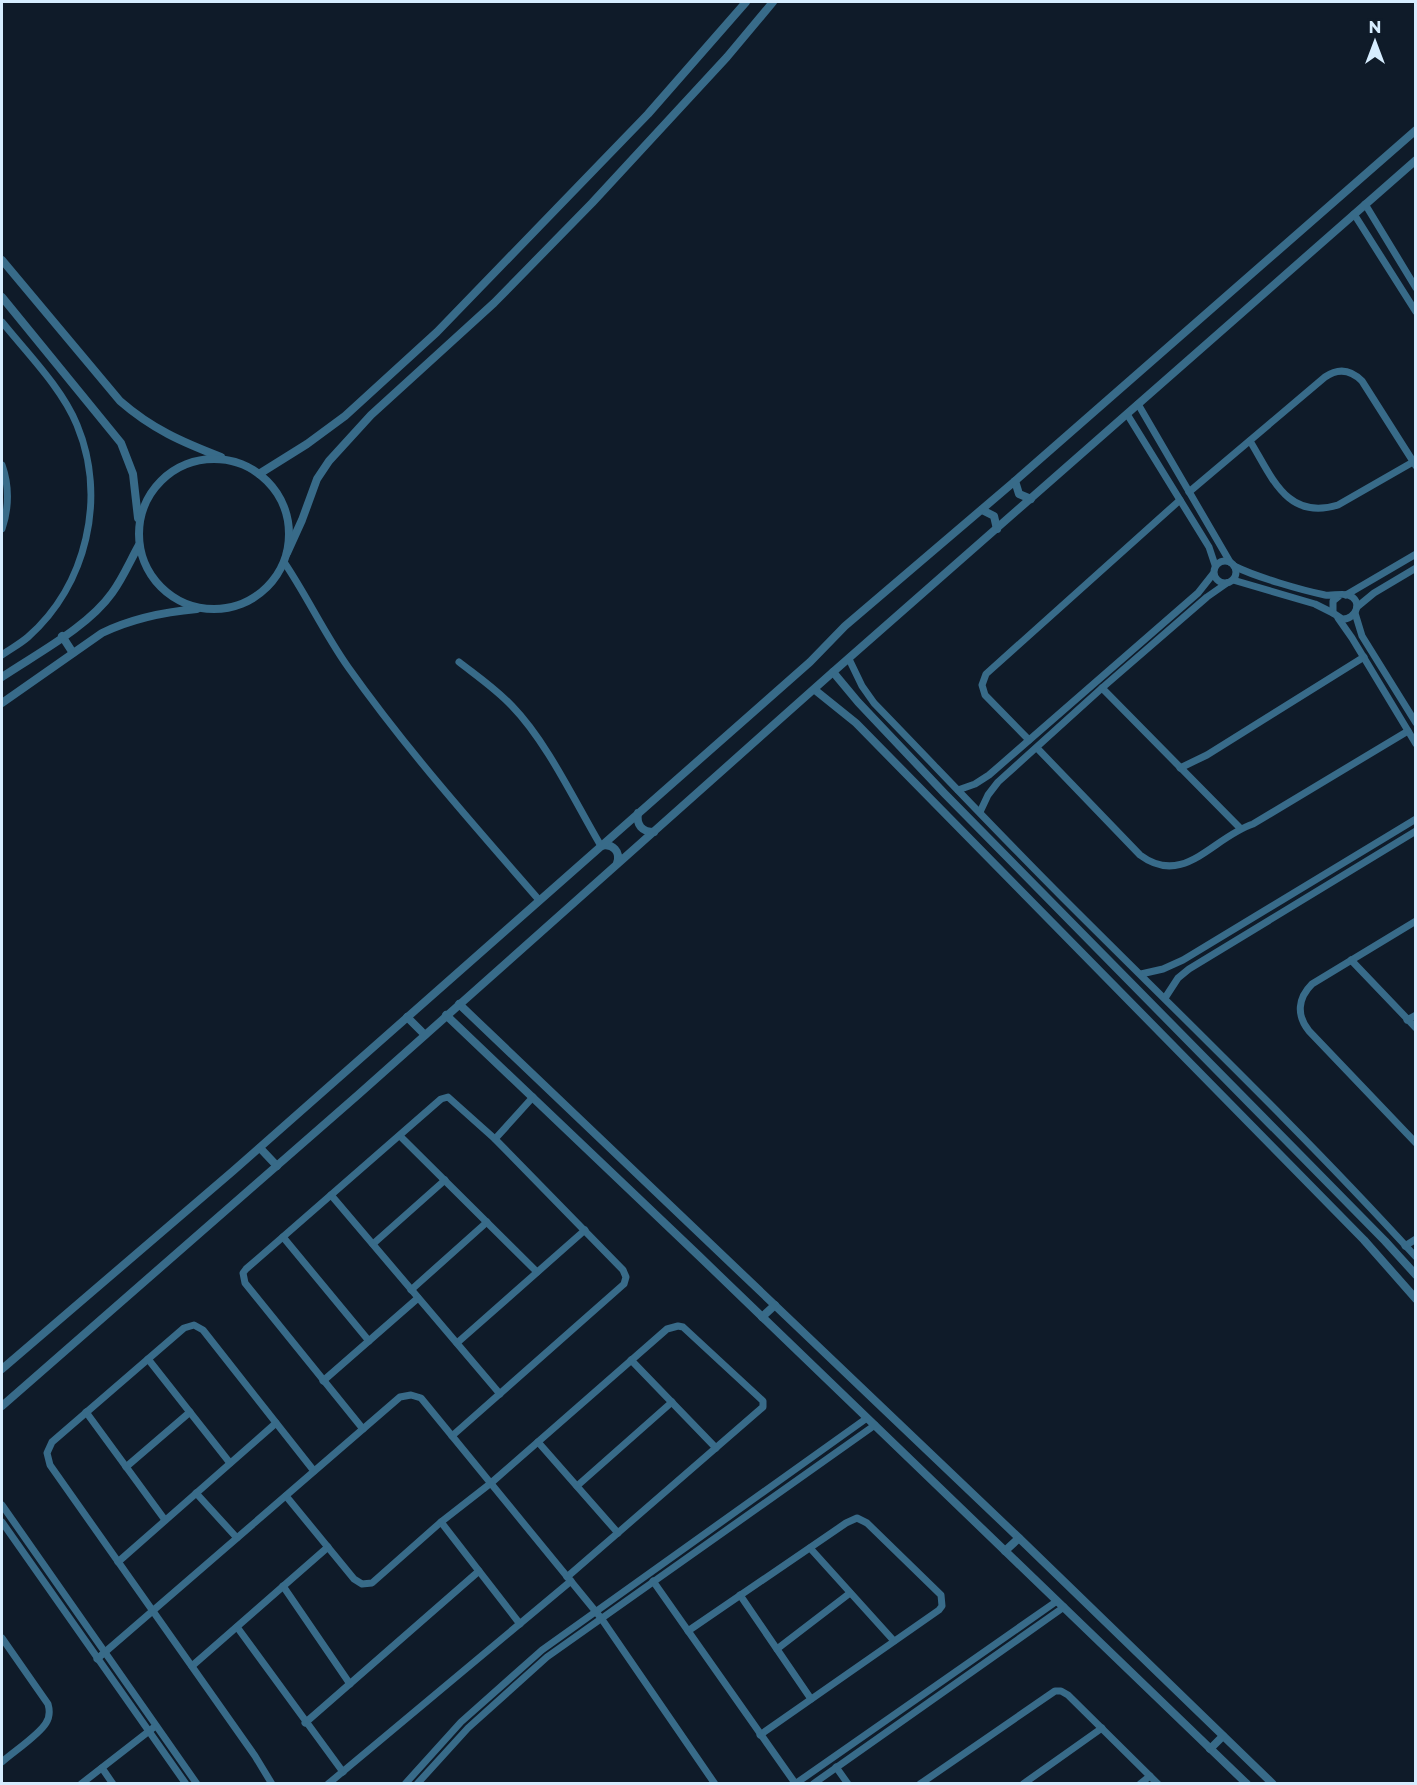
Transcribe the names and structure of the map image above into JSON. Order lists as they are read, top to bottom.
{
  "north": "top"
}
